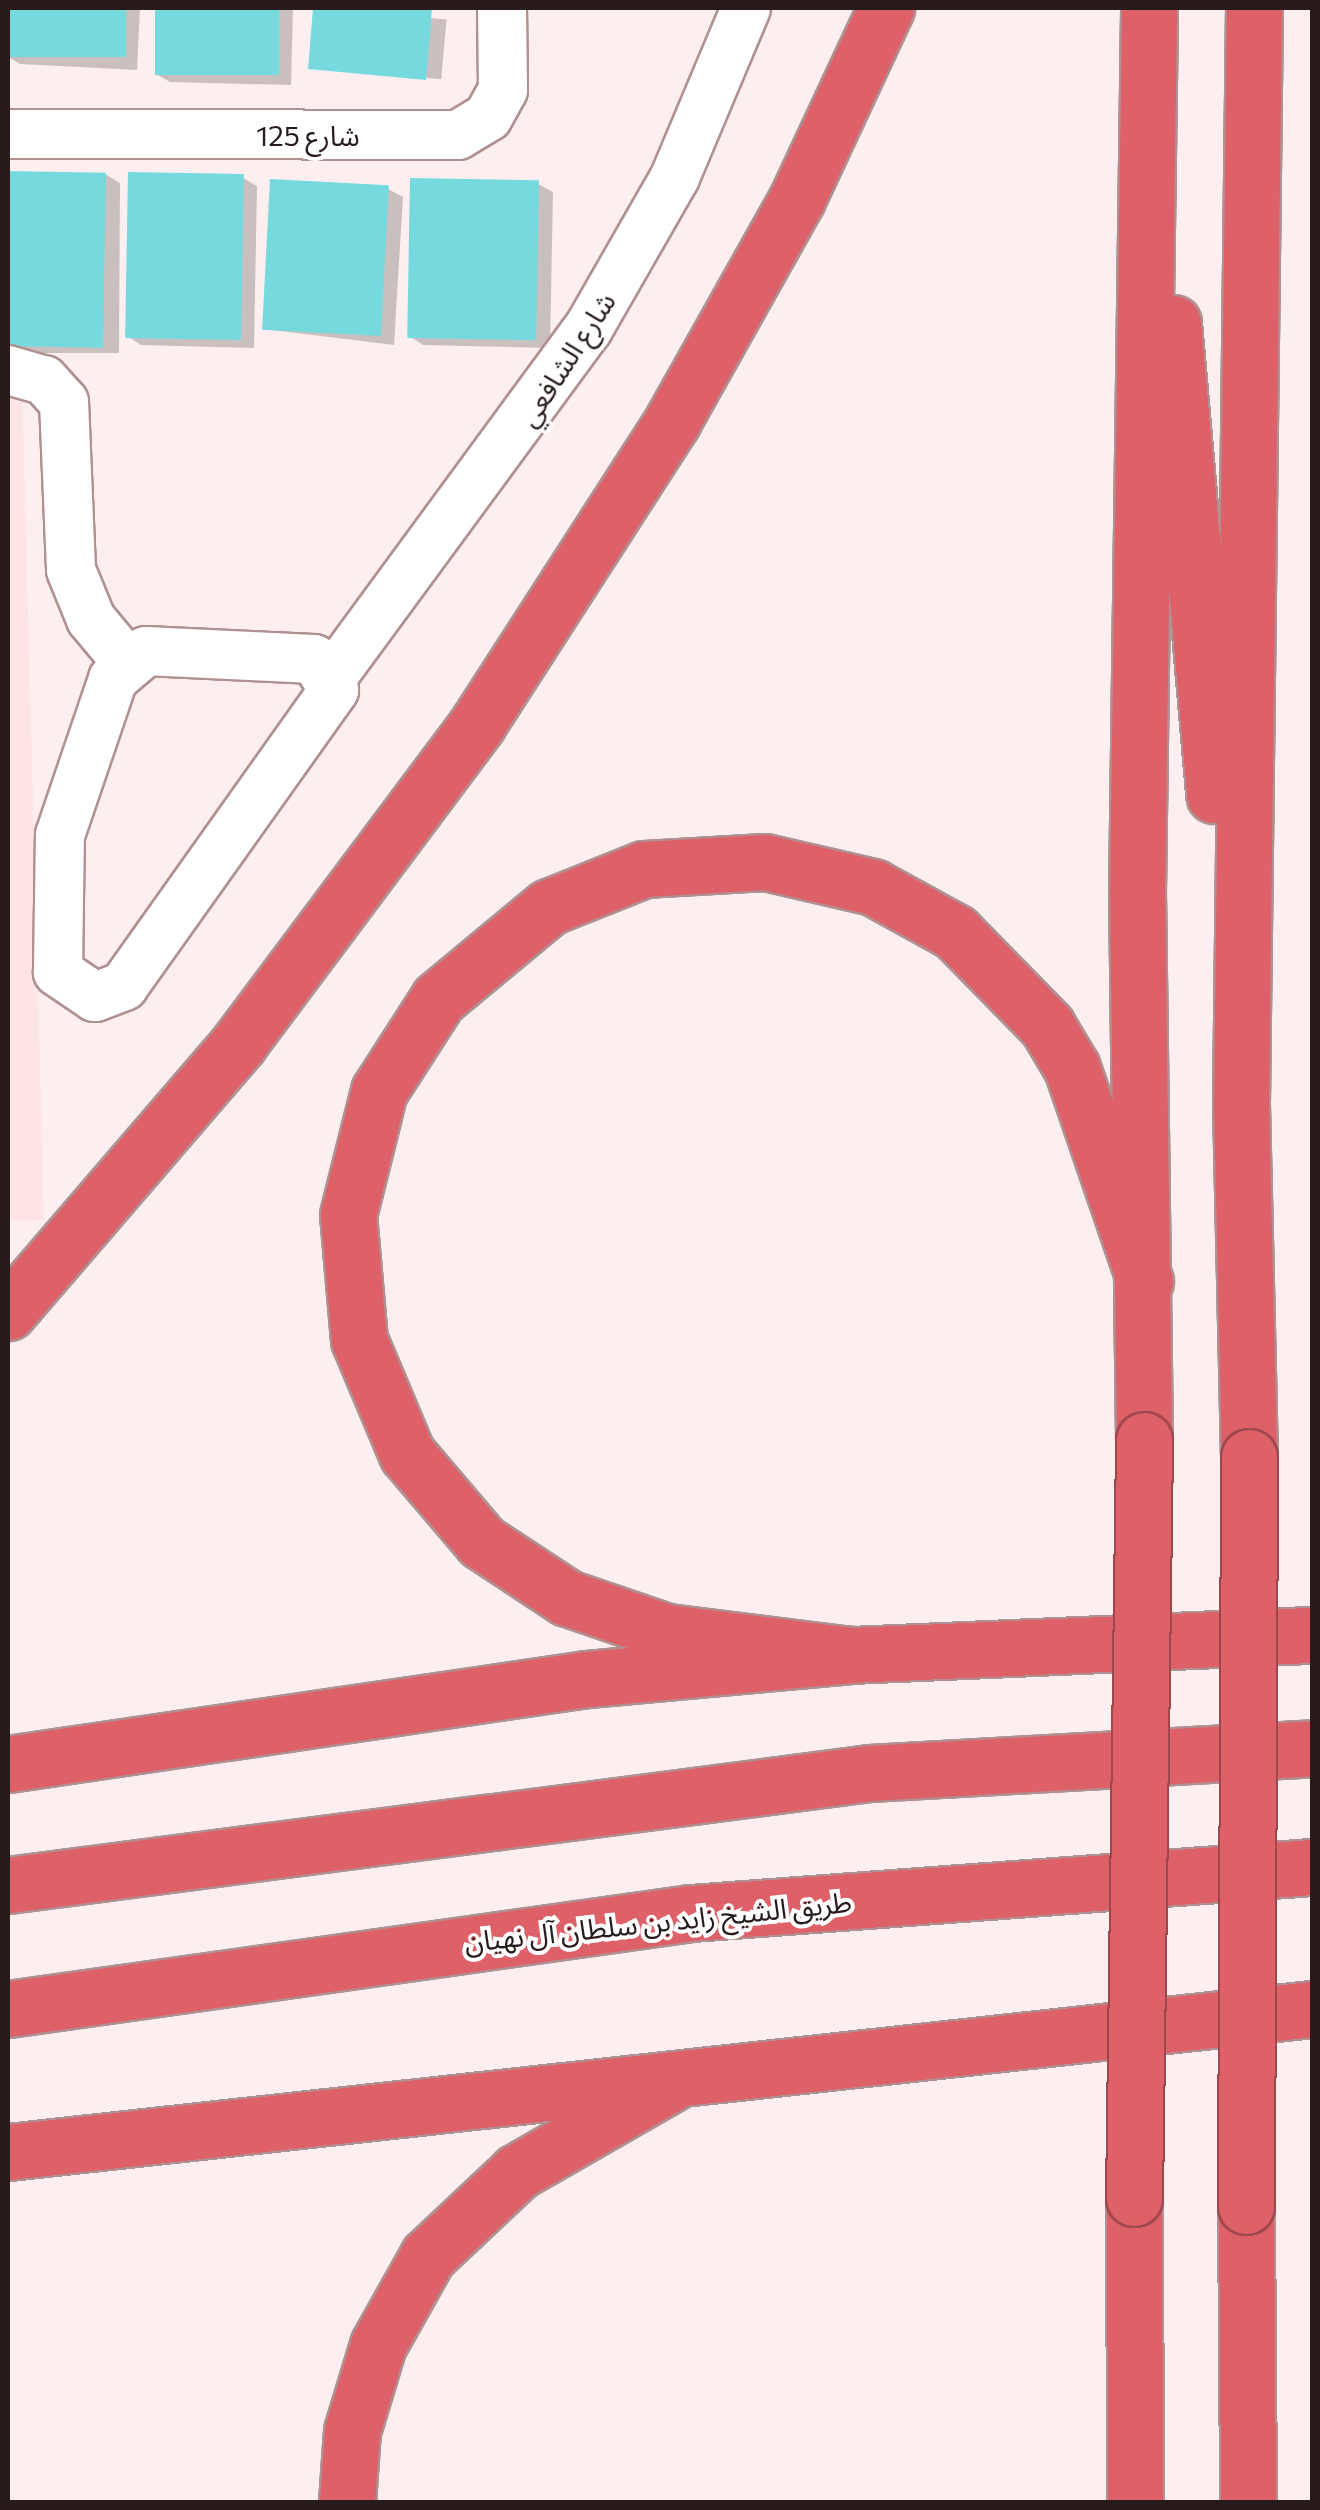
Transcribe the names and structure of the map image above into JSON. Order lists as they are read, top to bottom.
{
  "streets": {
    "highway": ["طريق الشيخ زايد بن سلطان آل نهيان"],
    "street": ["شارع 125", "شارع الشافعي"]
  }
}
